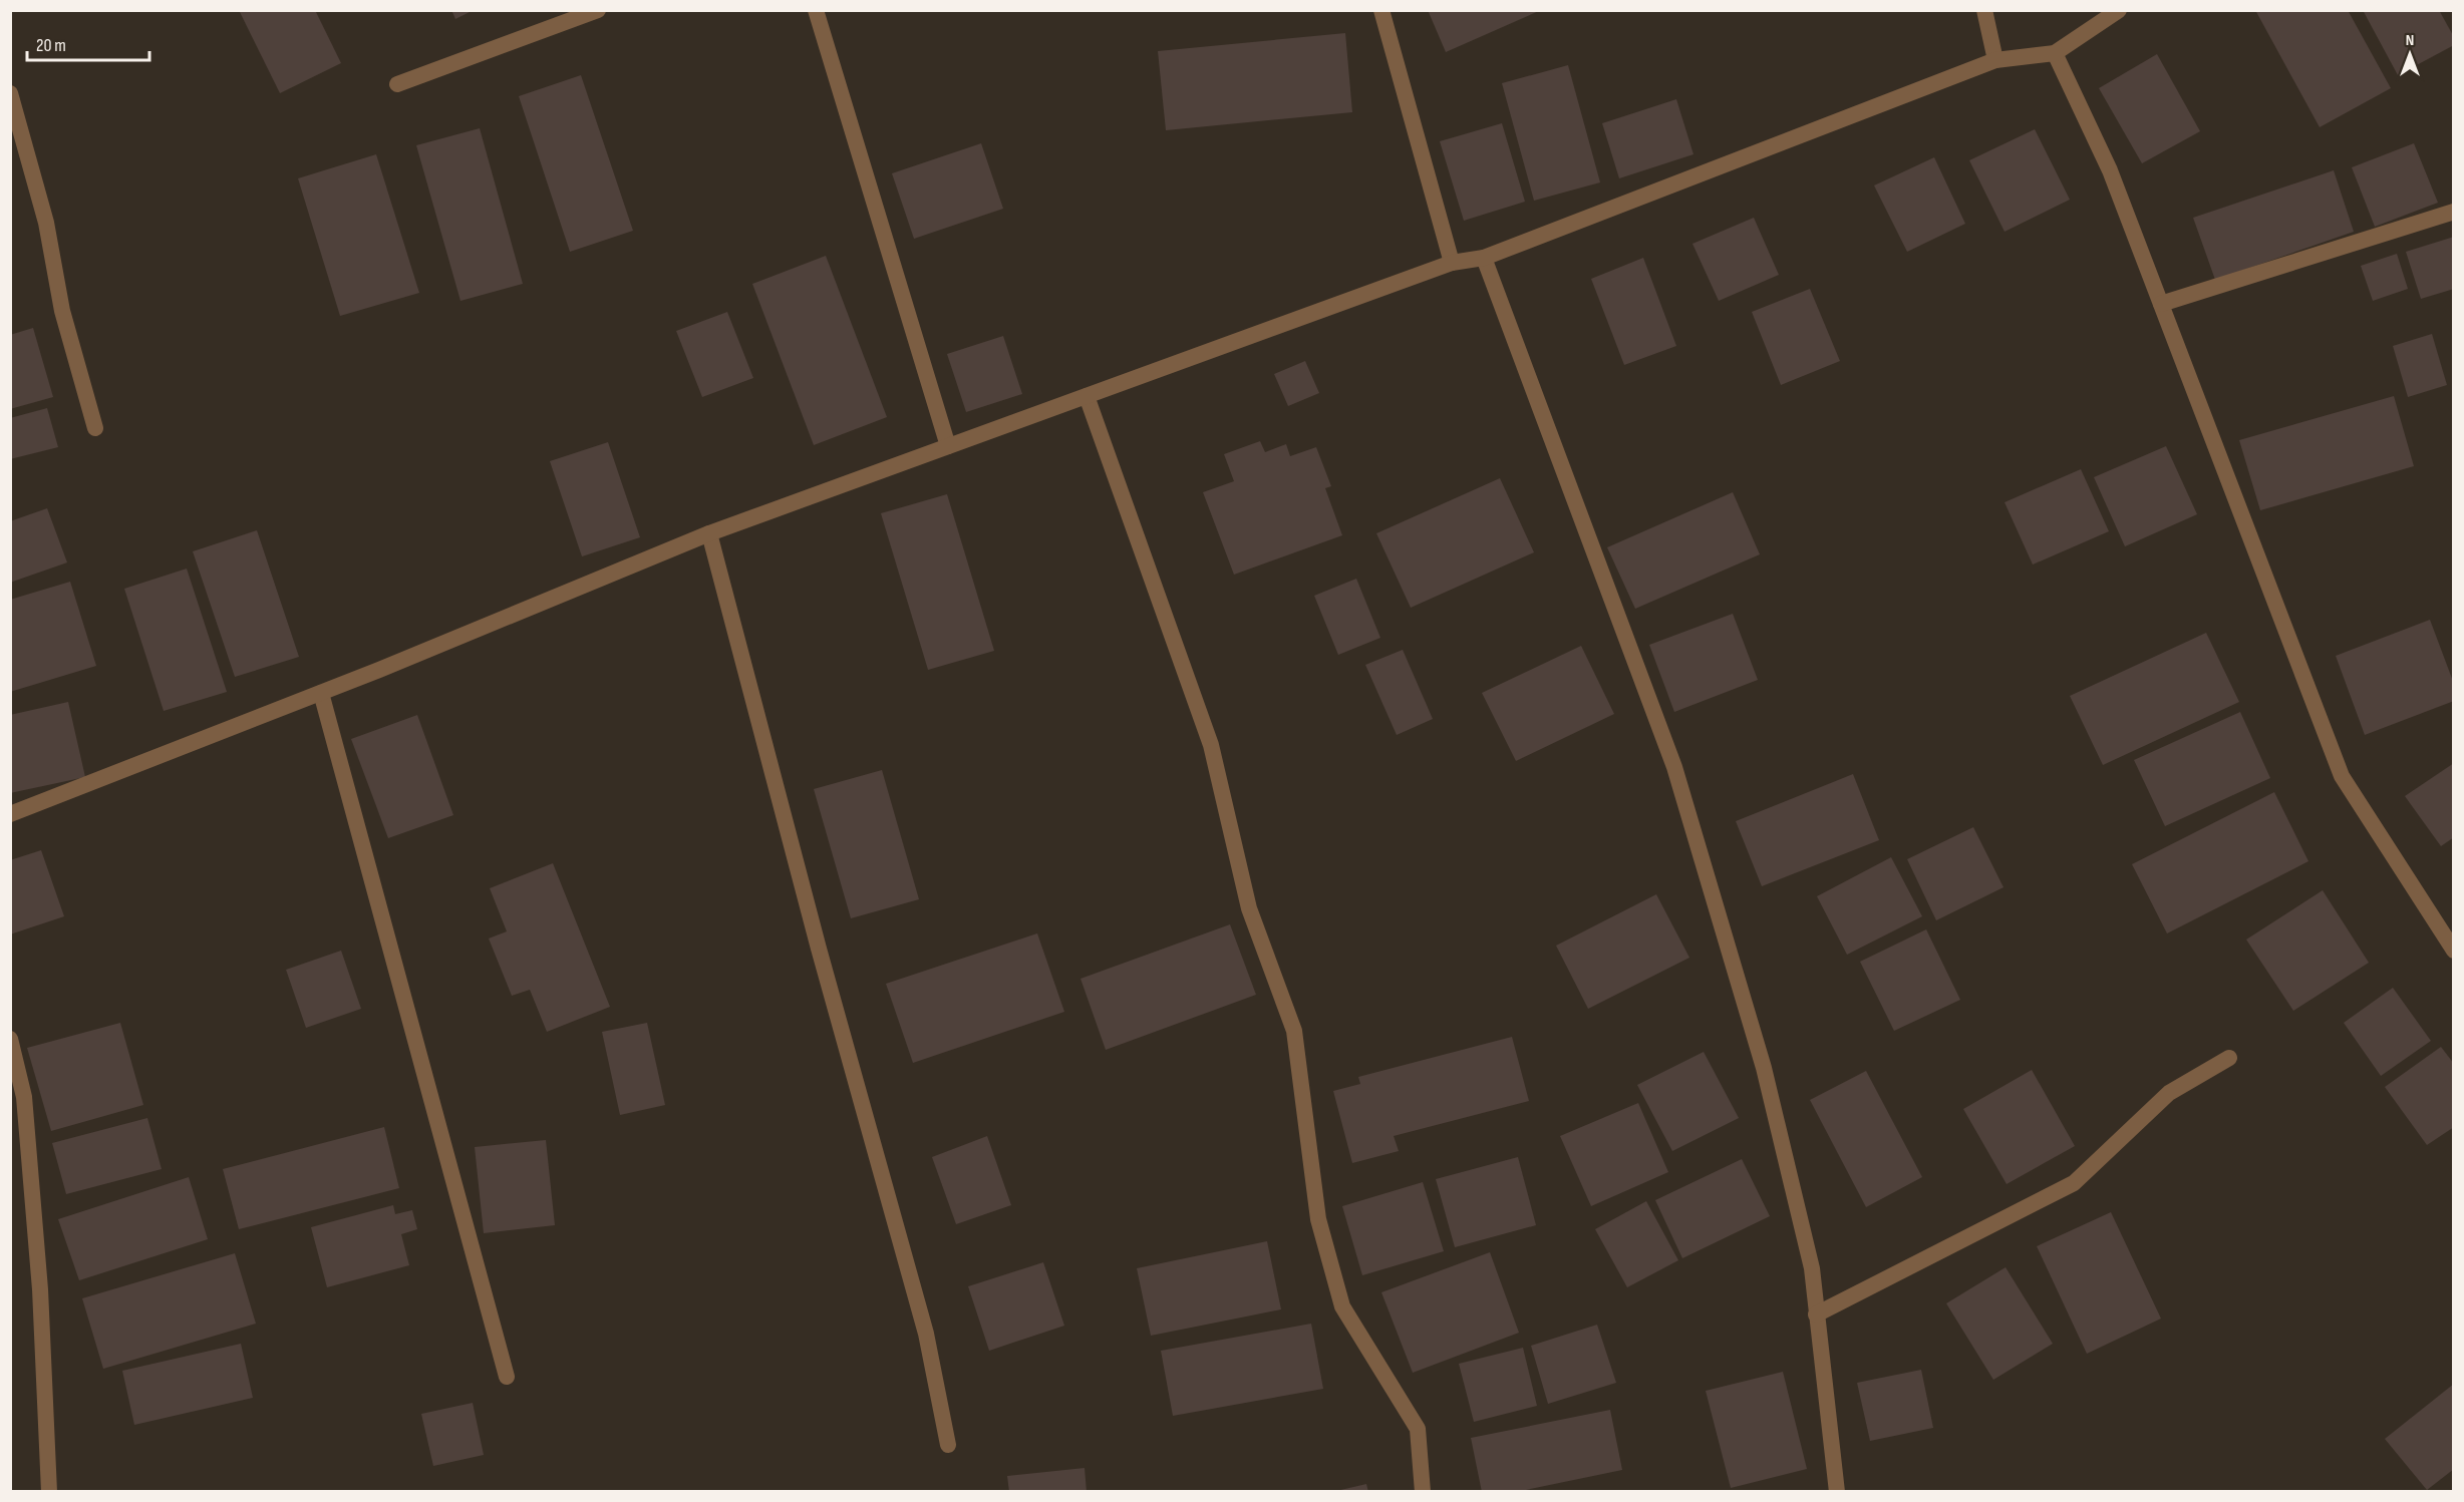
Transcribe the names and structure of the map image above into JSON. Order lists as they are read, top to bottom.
{
  "scale_bar": "20 m",
  "north": "top"
}
